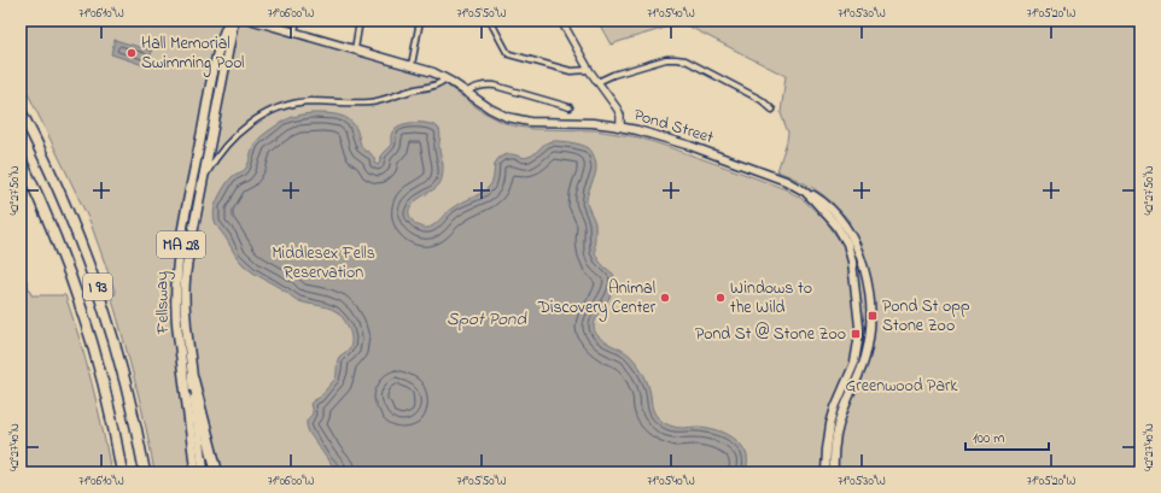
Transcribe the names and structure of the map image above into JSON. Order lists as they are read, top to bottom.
{
  "streets": {
    "highway": ["I 93"],
    "main road": ["Pond Street", "MA 28", "Fellsway"]
  },
  "water": ["Spot Pond"],
  "parks": ["Middlesex Fells Reservation", "Greenwood Park"],
  "places": {
    "other": ["Hall Memorial Swimming Pool", "Animal Discovery Center", "Windows to the Wild"],
    "transit": ["Pond St opp Stone Zoo", "Pond St @ Stone Zoo"]
  },
  "scale_bar": "100 m",
  "coordinates": [
    "71°06'10\"W",
    "71°06'00\"W",
    "71°05'50\"W",
    "71°05'40\"W",
    "71°05'30\"W",
    "71°05'20\"W",
    "42°27'50\"N",
    "42°27'40\"N"
  ]
}
